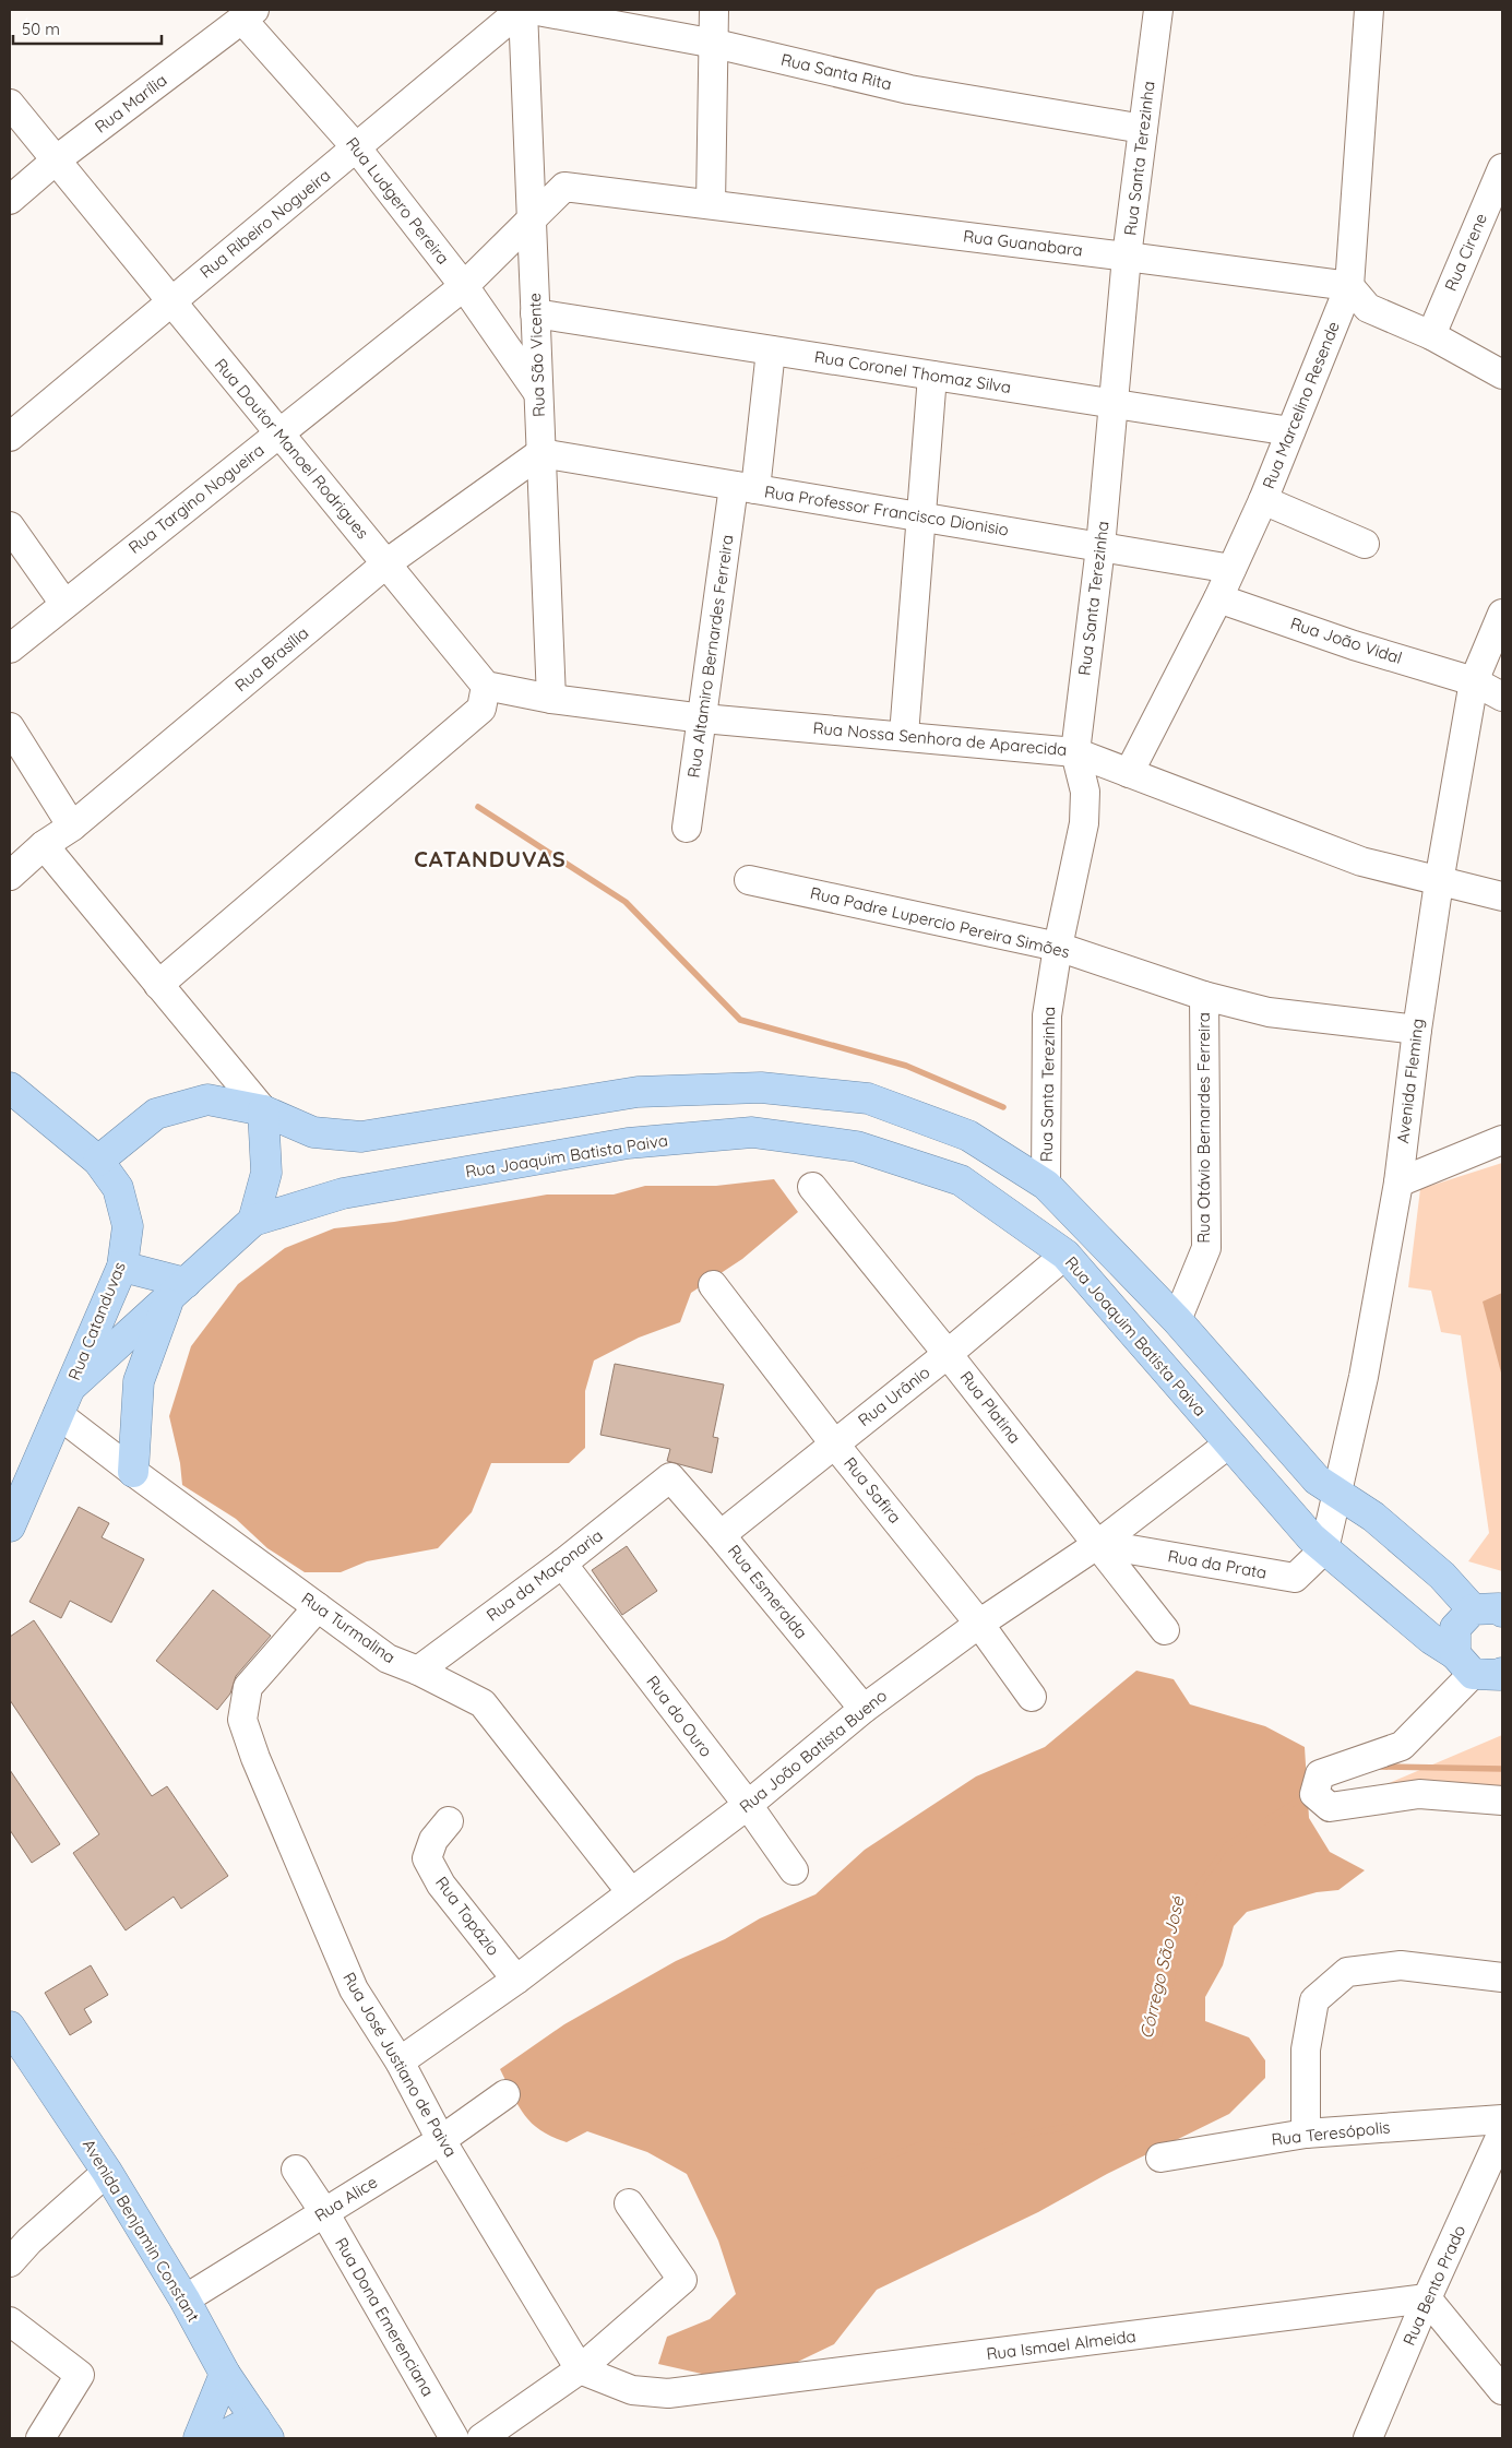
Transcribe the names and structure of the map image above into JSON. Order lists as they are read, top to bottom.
{
  "streets": {
    "main road": ["Rua Joaquim Batista Paiva", "Rua Catanduvas", "Avenida Benjamin Constant"],
    "street": [
      "Rua Santa Rita",
      "Rua Marília",
      "Rua Santa Terezinha",
      "Rua Ludgero Pereira",
      "Rua Ribeiro Nogueira",
      "Rua Guanabara",
      "Rua Cirene",
      "Rua São Vicente",
      "Rua Coronel Thomaz Silva",
      "Rua Marcelino Resende",
      "Rua Doutor Manoel Rodrigues",
      "Rua Targino Nogueira",
      "Rua Professor Francisco Dionisio",
      "Rua João Vidal",
      "Rua Altamiro Bernardes Ferreira",
      "Rua Brasília",
      "Rua Nossa Senhora de Aparecida",
      "Rua Padre Lupercio Pereira Simões",
      "Avenida Fleming",
      "Rua Otávio Bernardes Ferreira",
      "Rua Urânio",
      "Rua Platina",
      "Rua Safira",
      "Rua da Prata",
      "Rua da Maçonaria",
      "Rua Esmeralda",
      "Rua Turmalina",
      "Rua do Ouro",
      "Rua João Batista Bueno",
      "Rua Topázio",
      "Rua José Justiano de Paiva",
      "Rua Teresópolis",
      "Rua Alice",
      "Rua Bento Prado",
      "Rua Dona Emerenciana",
      "Rua Ismael Almeida"
    ]
  },
  "crossings": [
    ["Rua Santa Rita", "Rua Santa Terezinha"],
    ["Rua Marília", "Rua Ludgero Pereira"],
    ["Rua Marília", "Rua Doutor Manoel Rodrigues"],
    ["Rua Santa Terezinha", "Rua Guanabara"],
    ["Rua Santa Terezinha", "Rua Coronel Thomaz Silva"],
    ["Rua Santa Terezinha", "Rua Professor Francisco Dionisio"],
    ["Rua Santa Terezinha", "Rua Nossa Senhora de Aparecida"],
    ["Rua Santa Terezinha", "Rua Padre Lupercio Pereira Simões"],
    ["Rua Ludgero Pereira", "Rua Ribeiro Nogueira"],
    ["Rua Ludgero Pereira", "Rua São Vicente"],
    ["Rua Ludgero Pereira", "Rua Targino Nogueira"],
    ["Rua Ribeiro Nogueira", "Rua São Vicente"],
    ["Rua Ribeiro Nogueira", "Rua Doutor Manoel Rodrigues"],
    ["Rua Guanabara", "Rua São Vicente"],
    ["Rua Guanabara", "Rua Marcelino Resende"],
    ["Rua Guanabara", "Rua Targino Nogueira"],
    ["Rua São Vicente", "Rua Coronel Thomaz Silva"],
    ["Rua São Vicente", "Rua Targino Nogueira"],
    ["Rua São Vicente", "Rua Professor Francisco Dionisio"],
    ["Rua São Vicente", "Rua Brasília"],
    ["Rua São Vicente", "Rua Nossa Senhora de Aparecida"],
    ["Rua Coronel Thomaz Silva", "Rua Marcelino Resende"],
    ["Rua Coronel Thomaz Silva", "Rua Altamiro Bernardes Ferreira"],
    ["Rua Marcelino Resende", "Rua Professor Francisco Dionisio"],
    ["Rua Marcelino Resende", "Rua João Vidal"],
    ["Rua Marcelino Resende", "Rua Nossa Senhora de Aparecida"],
    ["Rua Doutor Manoel Rodrigues", "Rua Targino Nogueira"],
    ["Rua Doutor Manoel Rodrigues", "Rua Brasília"],
    ["Rua Professor Francisco Dionisio", "Rua Altamiro Bernardes Ferreira"],
    ["Rua Professor Francisco Dionisio", "Rua Brasília"],
    ["Rua João Vidal", "Avenida Fleming"],
    ["Rua Altamiro Bernardes Ferreira", "Rua Nossa Senhora de Aparecida"],
    ["Rua Nossa Senhora de Aparecida", "Avenida Fleming"],
    ["Rua Padre Lupercio Pereira Simões", "Avenida Fleming"],
    ["Rua Padre Lupercio Pereira Simões", "Rua Otávio Bernardes Ferreira"],
    ["Avenida Fleming", "Rua Joaquim Batista Paiva"],
    ["Avenida Fleming", "Rua da Prata"],
    ["Rua Joaquim Batista Paiva", "Rua Catanduvas"],
    ["Rua Joaquim Batista Paiva", "Rua Urânio"],
    ["Rua Joaquim Batista Paiva", "Rua da Prata"],
    ["Rua Joaquim Batista Paiva", "Rua João Batista Bueno"],
    ["Rua Catanduvas", "Rua Turmalina"],
    ["Rua Urânio", "Rua Platina"],
    ["Rua Urânio", "Rua Safira"],
    ["Rua Urânio", "Rua Esmeralda"],
    ["Rua Platina", "Rua da Prata"],
    ["Rua Platina", "Rua João Batista Bueno"],
    ["Rua Safira", "Rua João Batista Bueno"],
    ["Rua da Prata", "Rua João Batista Bueno"],
    ["Rua da Maçonaria", "Rua Esmeralda"],
    ["Rua da Maçonaria", "Rua Turmalina"],
    ["Rua da Maçonaria", "Rua do Ouro"],
    ["Rua Esmeralda", "Rua João Batista Bueno"],
    ["Rua Turmalina", "Rua João Batista Bueno"],
    ["Rua Turmalina", "Rua José Justiano de Paiva"],
    ["Rua do Ouro", "Rua João Batista Bueno"],
    ["Rua João Batista Bueno", "Rua Topázio"],
    ["Rua João Batista Bueno", "Rua José Justiano de Paiva"],
    ["Rua José Justiano de Paiva", "Rua Alice"],
    ["Rua José Justiano de Paiva", "Rua Ismael Almeida"],
    ["Rua Alice", "Avenida Benjamin Constant"],
    ["Rua Alice", "Rua Dona Emerenciana"],
    ["Rua Bento Prado", "Rua Ismael Almeida"]
  ],
  "districts": ["CATANDUVAS"],
  "water": ["Córrego São José"],
  "scale_bar": "50 m"
}
